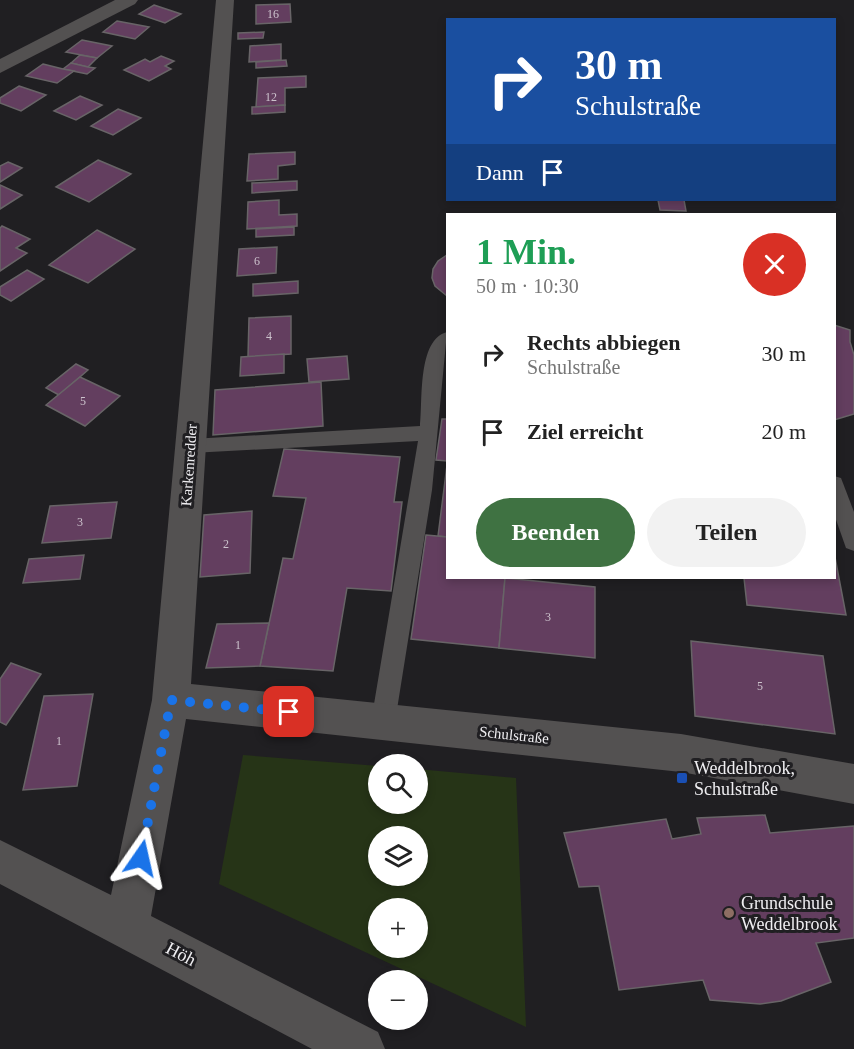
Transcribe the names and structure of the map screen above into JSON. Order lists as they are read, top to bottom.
{
  "streets": {
    "street": ["Karkenredder", "Schulstraße", "Höh"]
  },
  "crossings": [
    ["Karkenredder", "Schulstraße"],
    ["Karkenredder", "Höh"]
  ],
  "places": {
    "transit": ["Weddelbrook, Schulstraße"],
    "other": ["Grundschule Weddelbrook"]
  },
  "house_numbers": [
    "16",
    "12",
    "6",
    "4",
    "5",
    "3",
    "2",
    "3",
    "1",
    "5",
    "1"
  ],
  "page": {
    "turn": ["30 m", "Schulstraße"],
    "then": "Dann",
    "heading": ["1 Min.", "50 m · 10:30"],
    "list": [
      {
        "name": "Rechts abbiegen",
        "note": "Schulstraße",
        "value": "30 m"
      },
      {
        "name": "Ziel erreicht",
        "value": "20 m"
      }
    ],
    "buttons": ["Beenden", "Teilen"],
    "map_buttons": ["+", "−"]
  }
}
